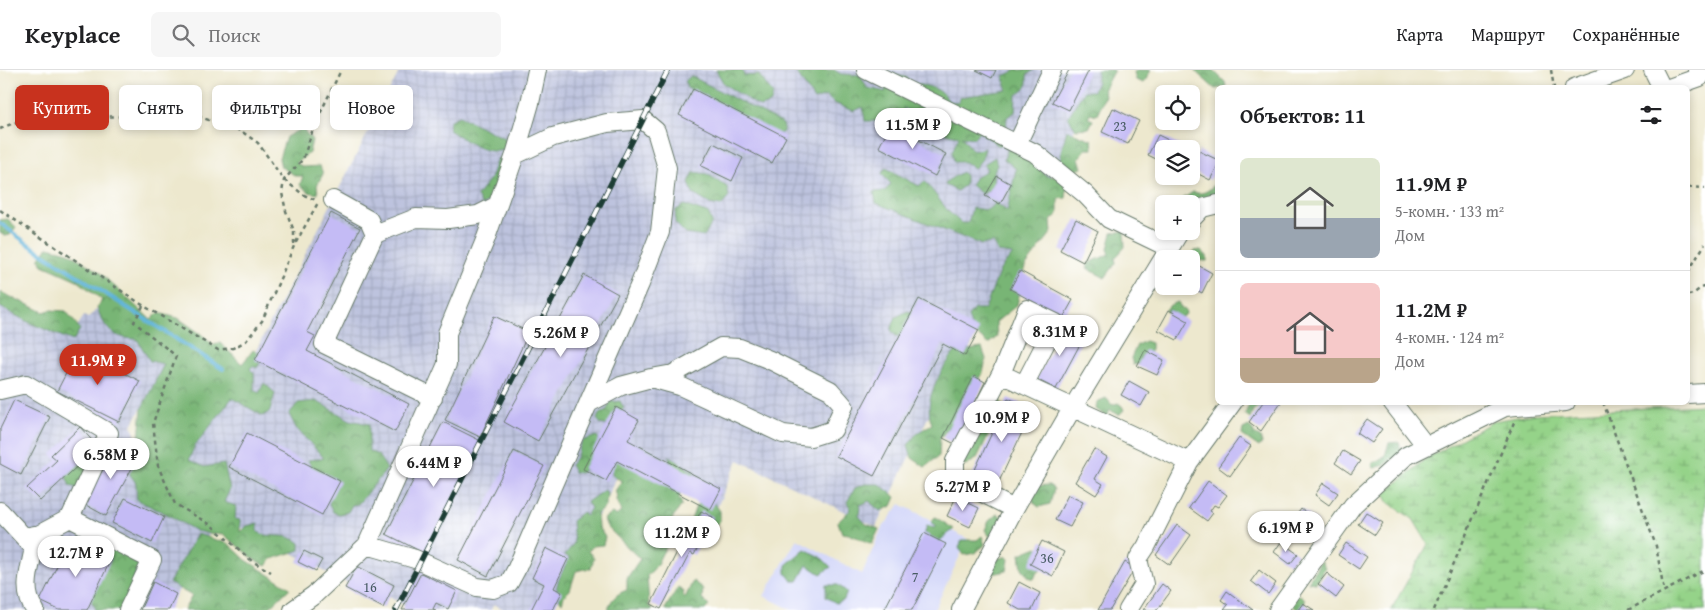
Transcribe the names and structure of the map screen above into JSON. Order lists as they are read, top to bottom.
{
  "house_numbers": [
    "23",
    "36",
    "7",
    "16"
  ],
  "page": {
    "header": "Keyplace",
    "search": "Поиск",
    "nav": ["Карта", "Маршрут", "Сохранённые"],
    "map_buttons": ["+", "−"],
    "chip": [
      "Купить",
      "Снять",
      "Фильтры",
      "Новое"
    ],
    "heading": "Объектов: 11",
    "price": [
      "11.5M ₽",
      "8.31M ₽",
      "5.26M ₽",
      "11.9M ₽",
      "10.9M ₽",
      "6.58M ₽",
      "6.44M ₽",
      "5.27M ₽",
      "6.19M ₽",
      "11.2M ₽",
      "12.7M ₽"
    ],
    "list": [
      {
        "name": "11.9M ₽",
        "note": "5-комн. · 133 m² · Дом"
      },
      {
        "name": "11.2M ₽",
        "note": "4-комн. · 124 m² · Дом"
      }
    ]
  }
}
